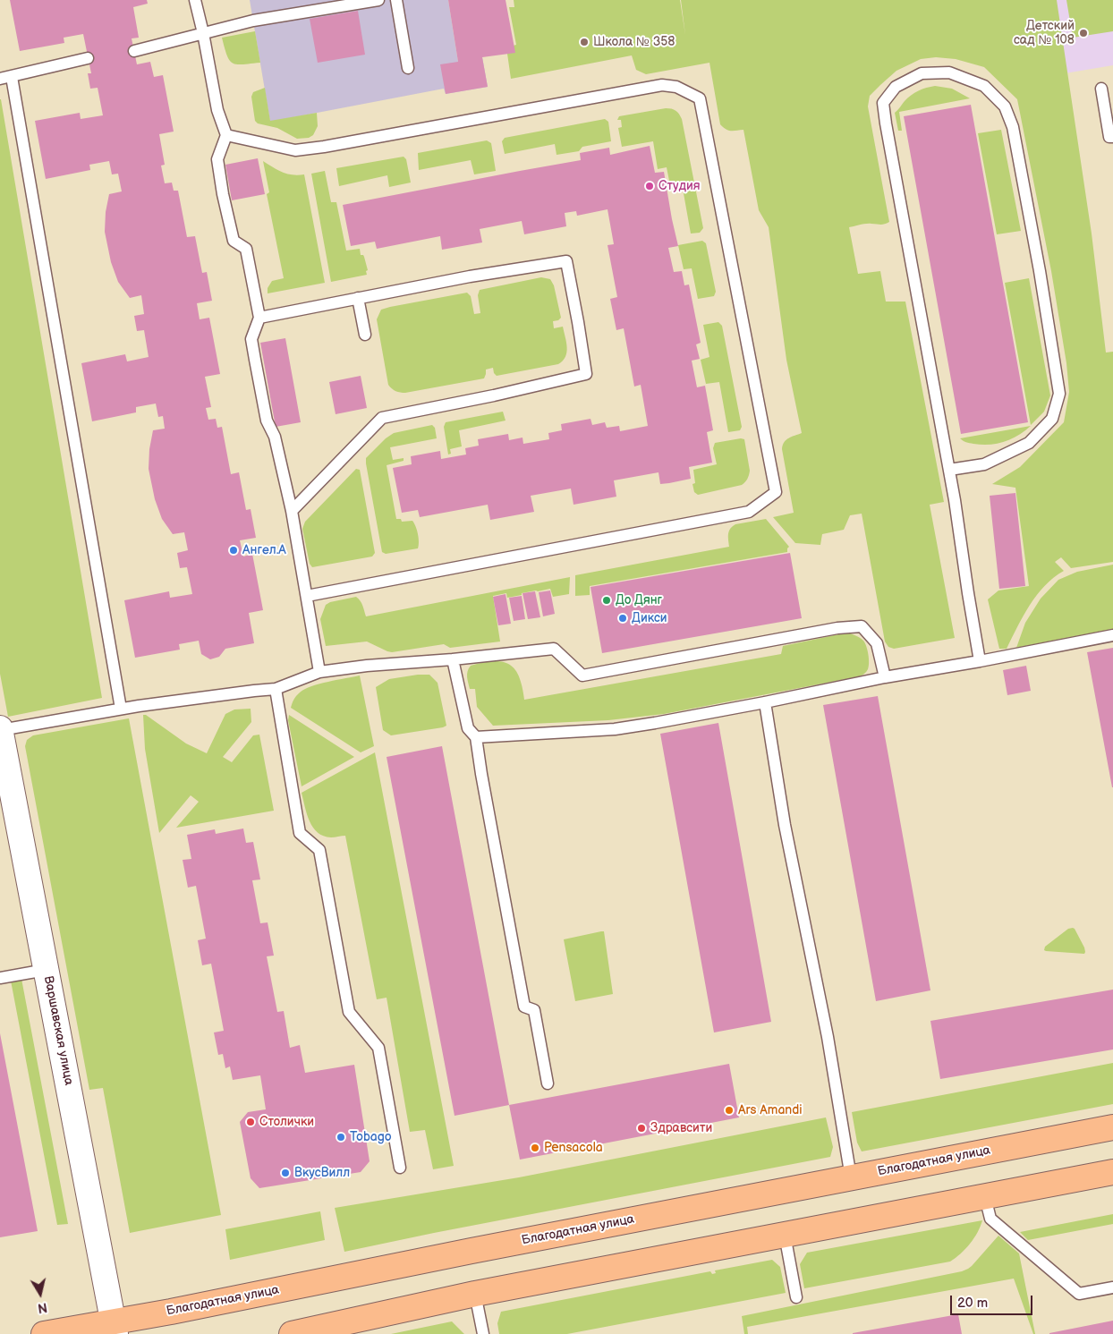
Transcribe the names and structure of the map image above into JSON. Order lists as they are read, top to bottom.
{
  "streets": {
    "main road": ["Благодатная улица"],
    "street": ["Варшавская улица"]
  },
  "crossings": [
    ["Варшавская улица", "Благодатная улица"]
  ],
  "places": [
    "Детский сад № 108",
    "Школа № 358",
    "Студия",
    "Ангел.А",
    "До Дянг",
    "Дикси",
    "Ars Amandi",
    "Столички",
    "Здравсити",
    "Tobago",
    "Pensacola",
    "ВкусВилл"
  ],
  "scale_bar": "20 m",
  "north": "bottom"
}
